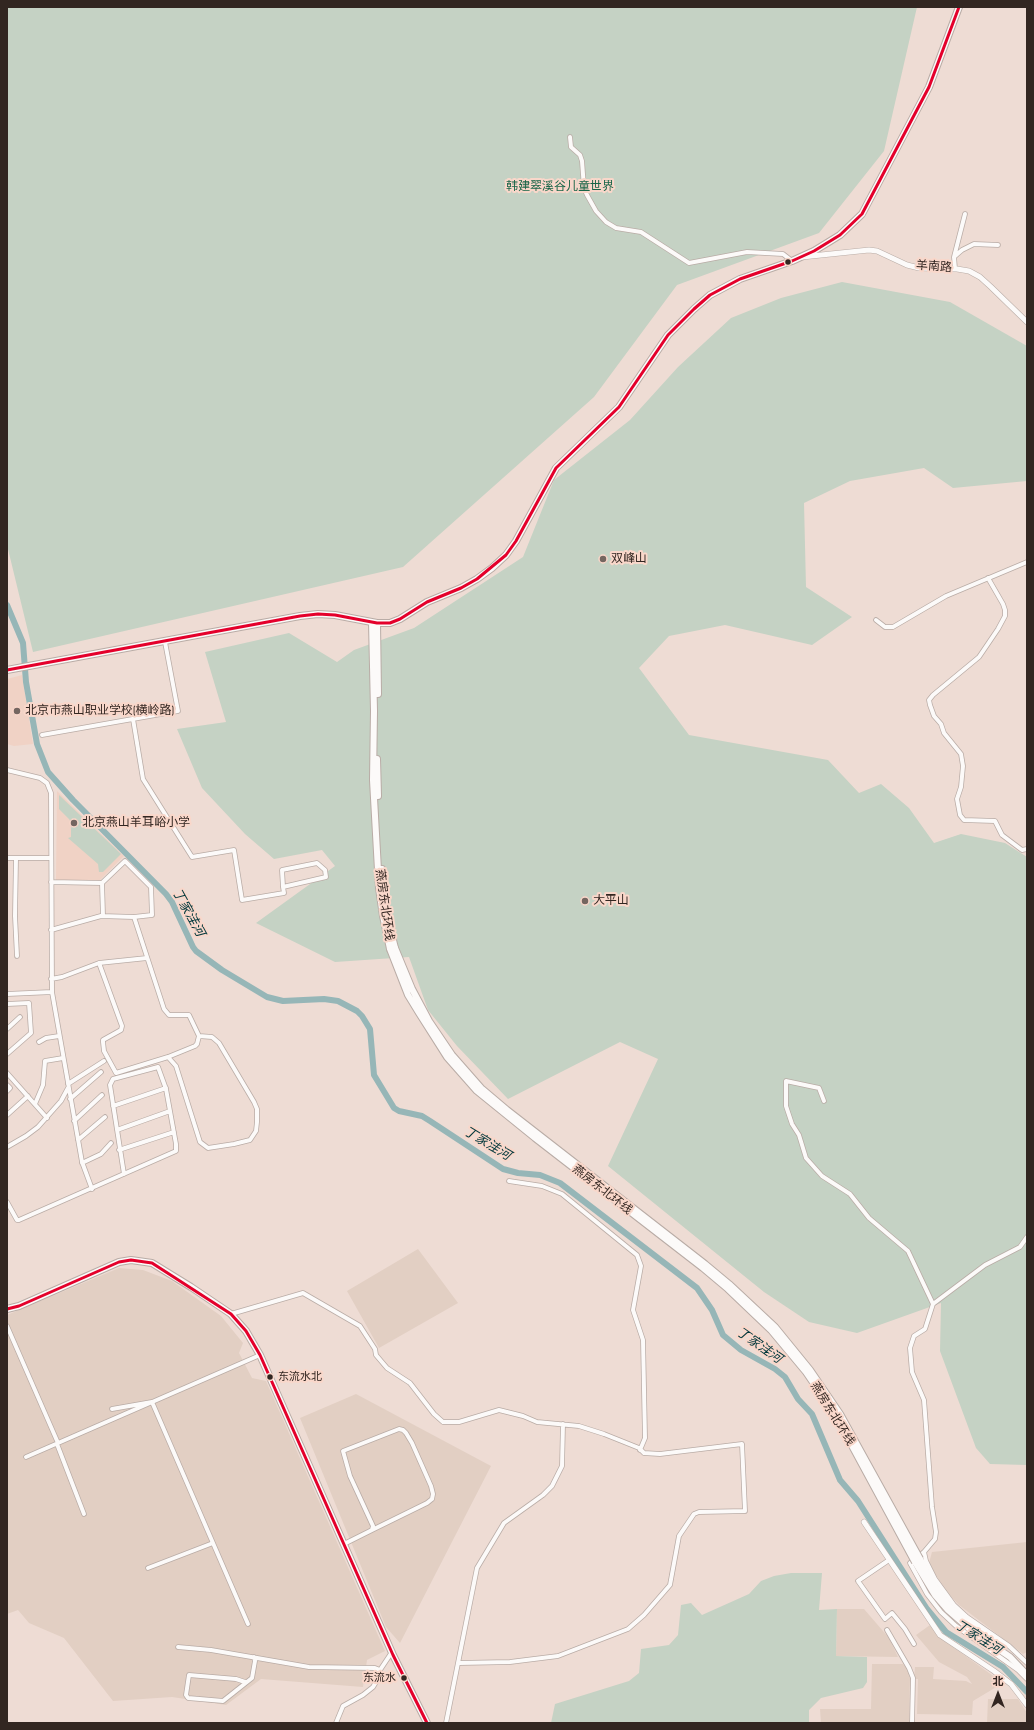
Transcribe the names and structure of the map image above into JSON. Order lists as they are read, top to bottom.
{
  "streets": {
    "main road": ["燕房东北环线"],
    "street": ["羊南路"]
  },
  "water": ["丁家洼河"],
  "parks": ["韩建翠溪谷儿童世界"],
  "places": [
    "双峰山",
    "北京市燕山职业学校(横岭路)",
    "北京燕山羊耳峪小学",
    "大平山",
    "东流水北",
    "东流水"
  ],
  "north": "top"
}
